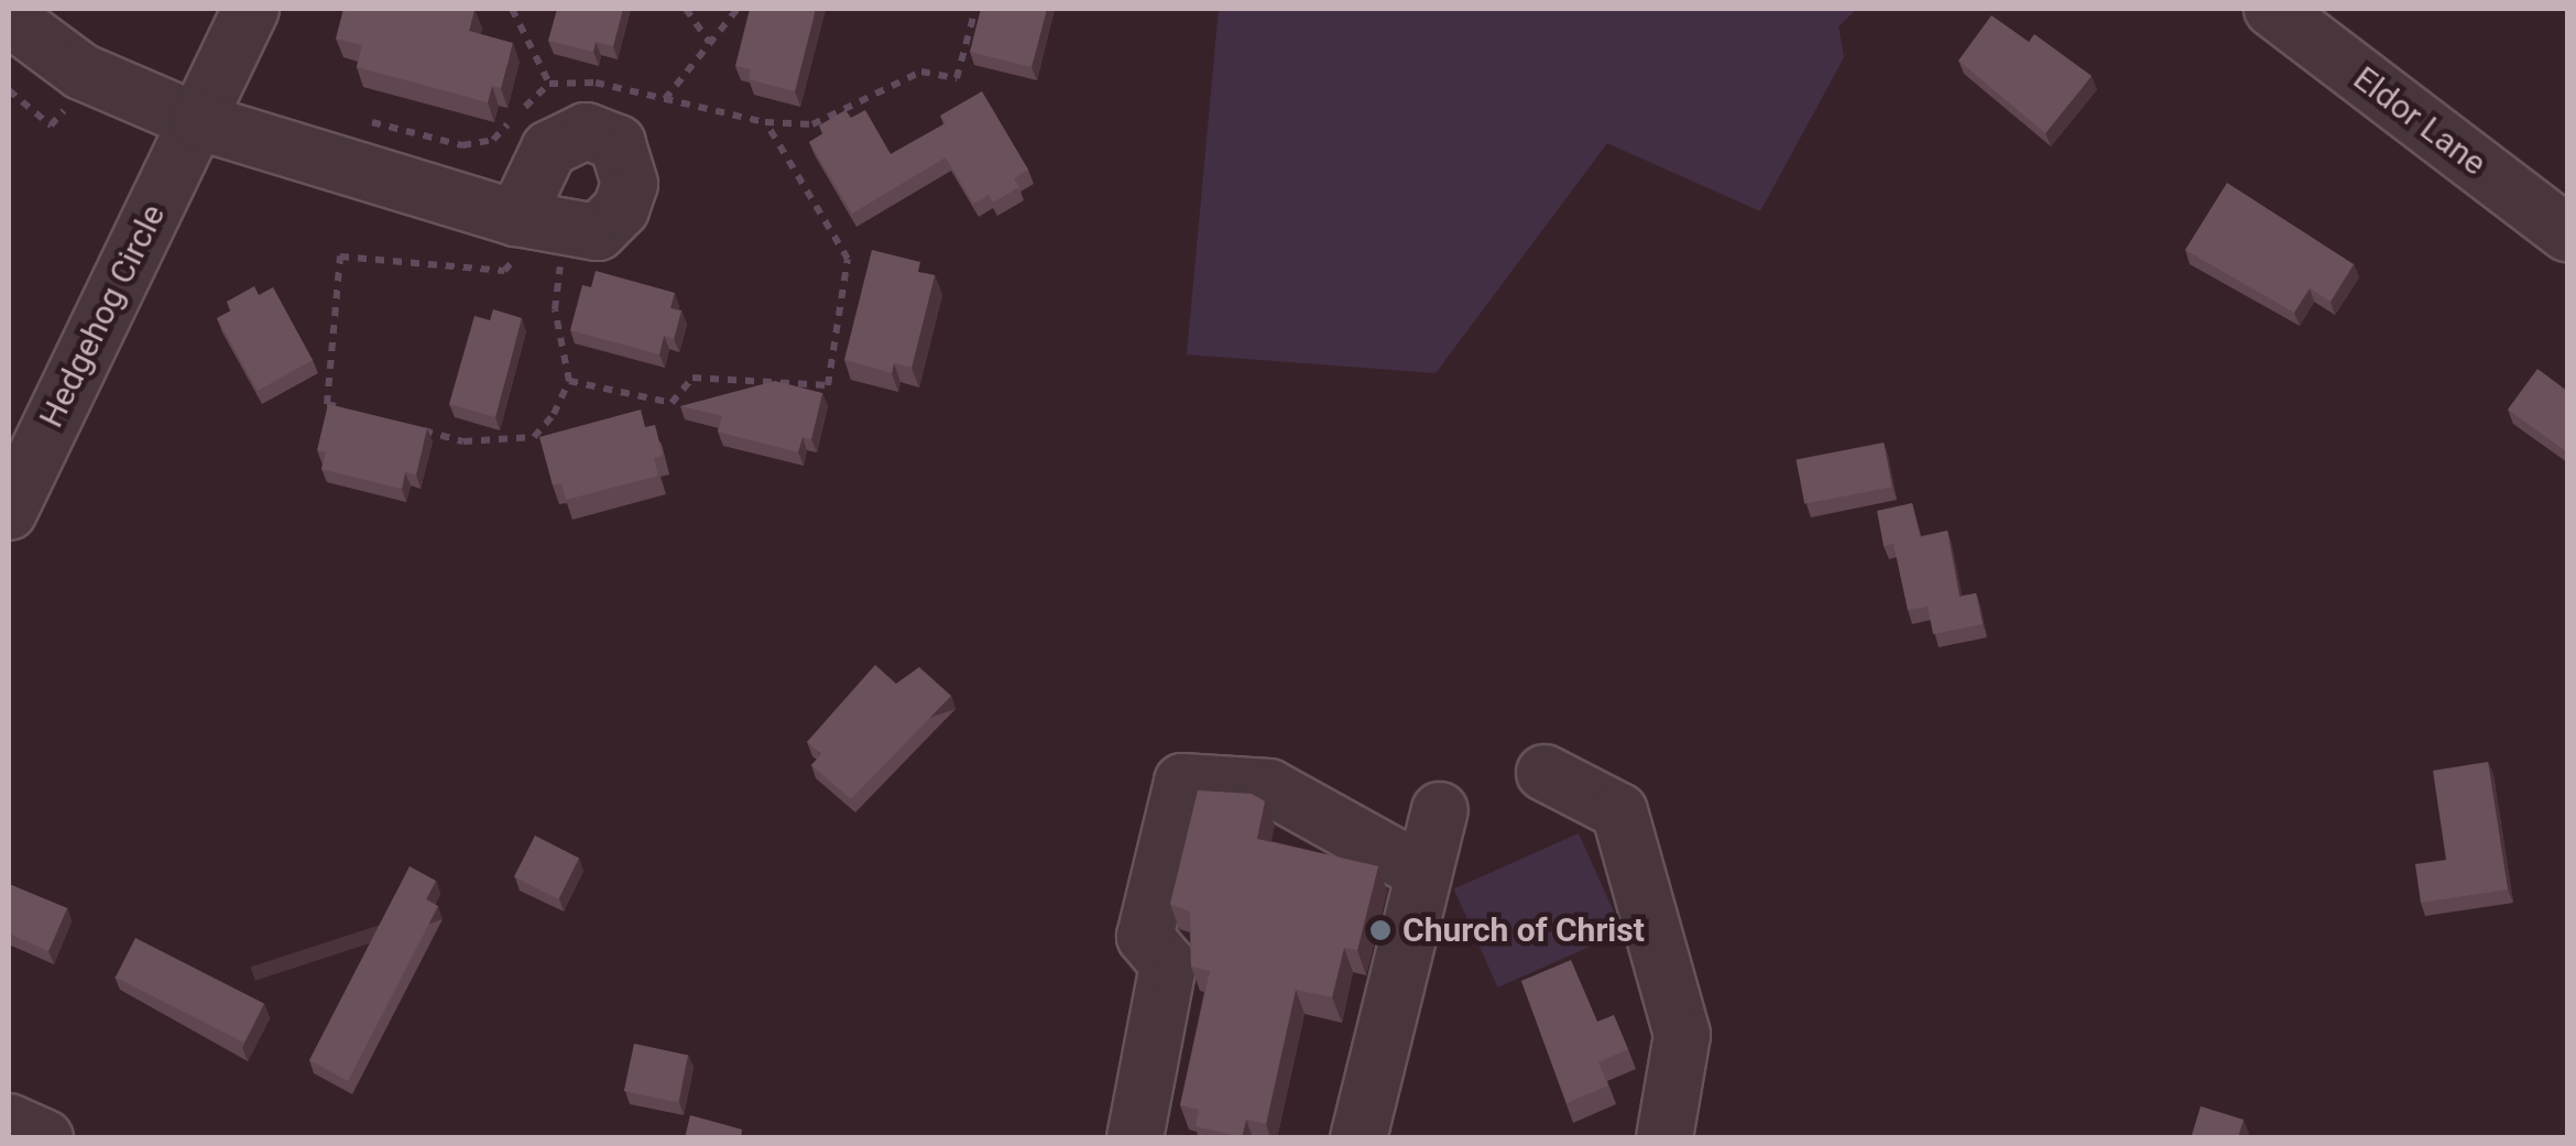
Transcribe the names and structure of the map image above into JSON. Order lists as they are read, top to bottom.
{
  "streets": {
    "street": ["Eldor Lane", "Hedgehog Circle"]
  },
  "places": ["Church of Christ"]
}
